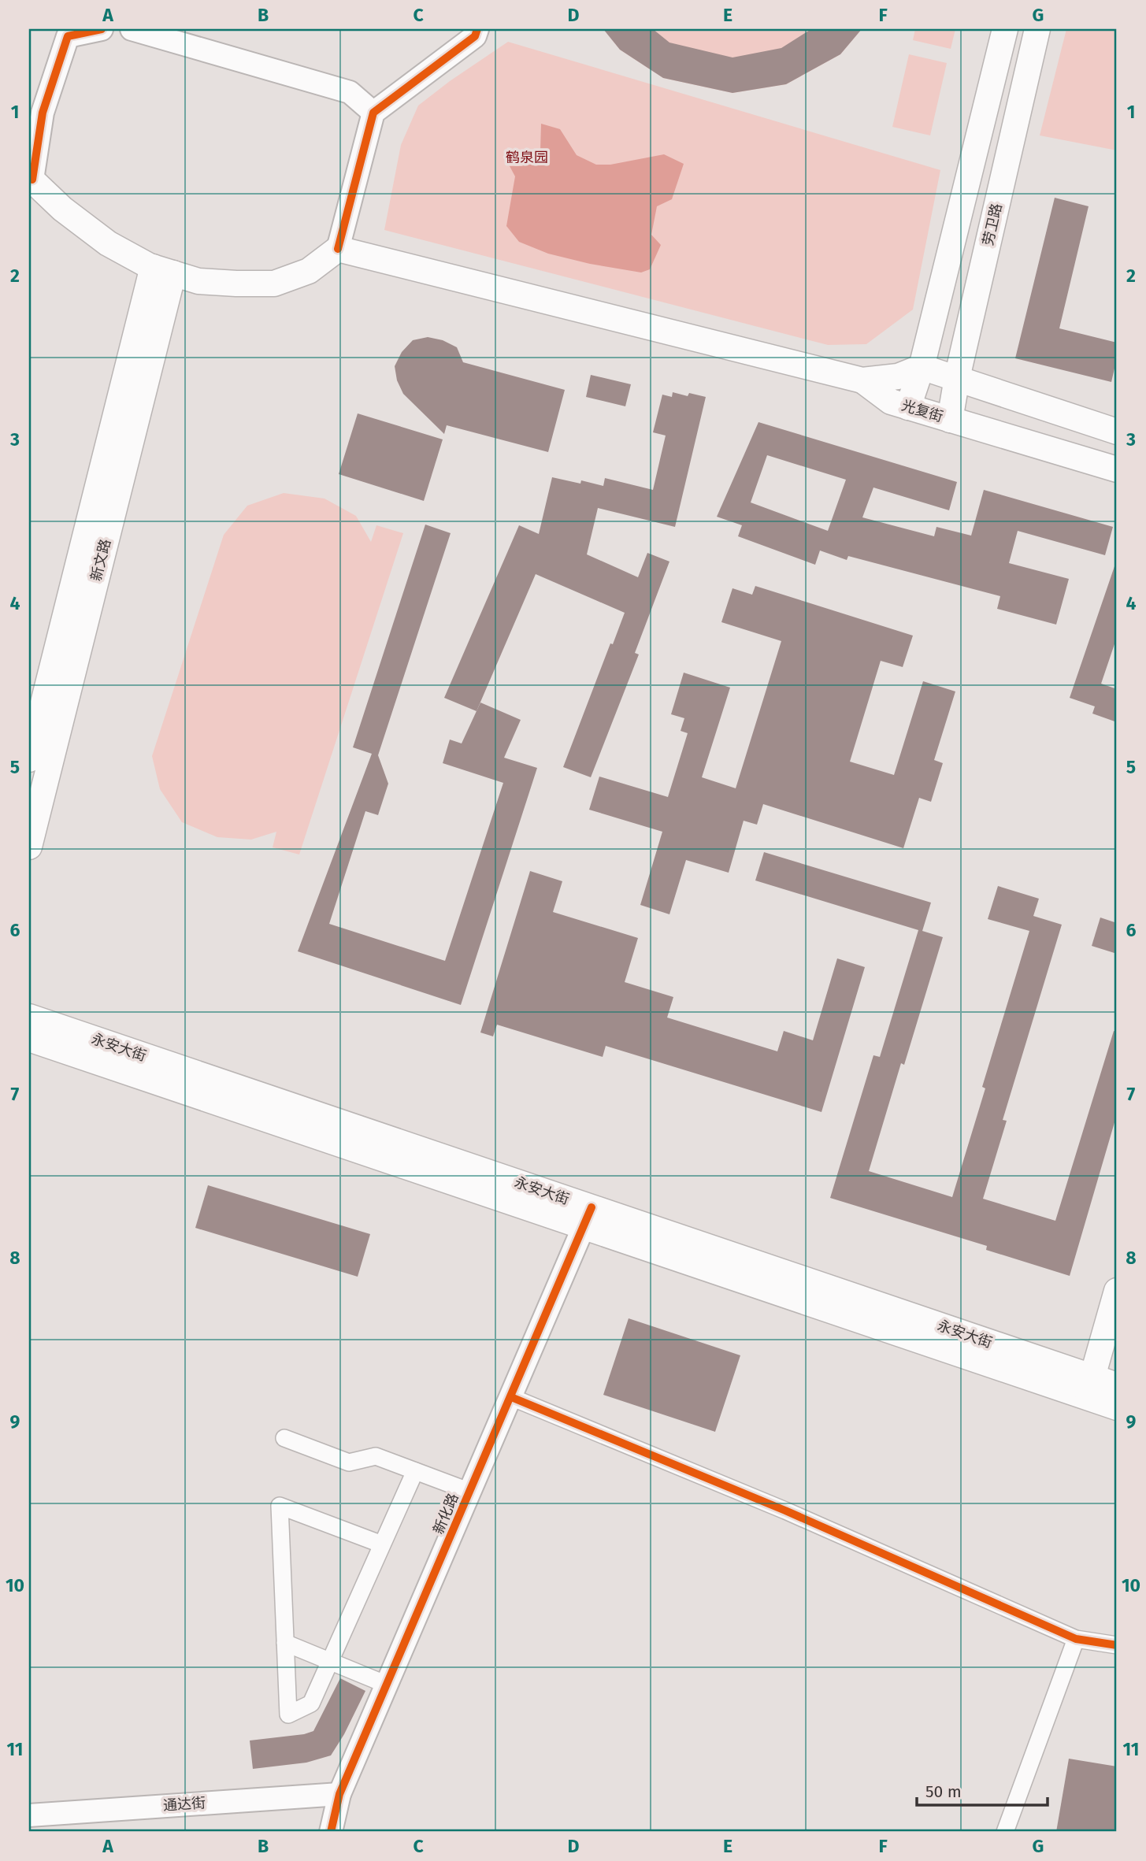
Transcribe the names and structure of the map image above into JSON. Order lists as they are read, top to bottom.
{
  "streets": {
    "main road": [
      "劳卫路",
      "光复街",
      "新文路",
      "永安大街"
    ],
    "street": ["新化路", "通达街"]
  },
  "crossings": [
    ["劳卫路", "光复街"],
    ["永安大街", "新化路"],
    ["新化路", "通达街"]
  ],
  "parks": ["鹤泉园"],
  "scale_bar": "50 m",
  "grid": {
    "columns": [
      "A",
      "B",
      "C",
      "D",
      "E",
      "F",
      "G"
    ],
    "rows": [
      "1",
      "2",
      "3",
      "4",
      "5",
      "6",
      "7",
      "8",
      "9",
      "10",
      "11"
    ]
  }
}
